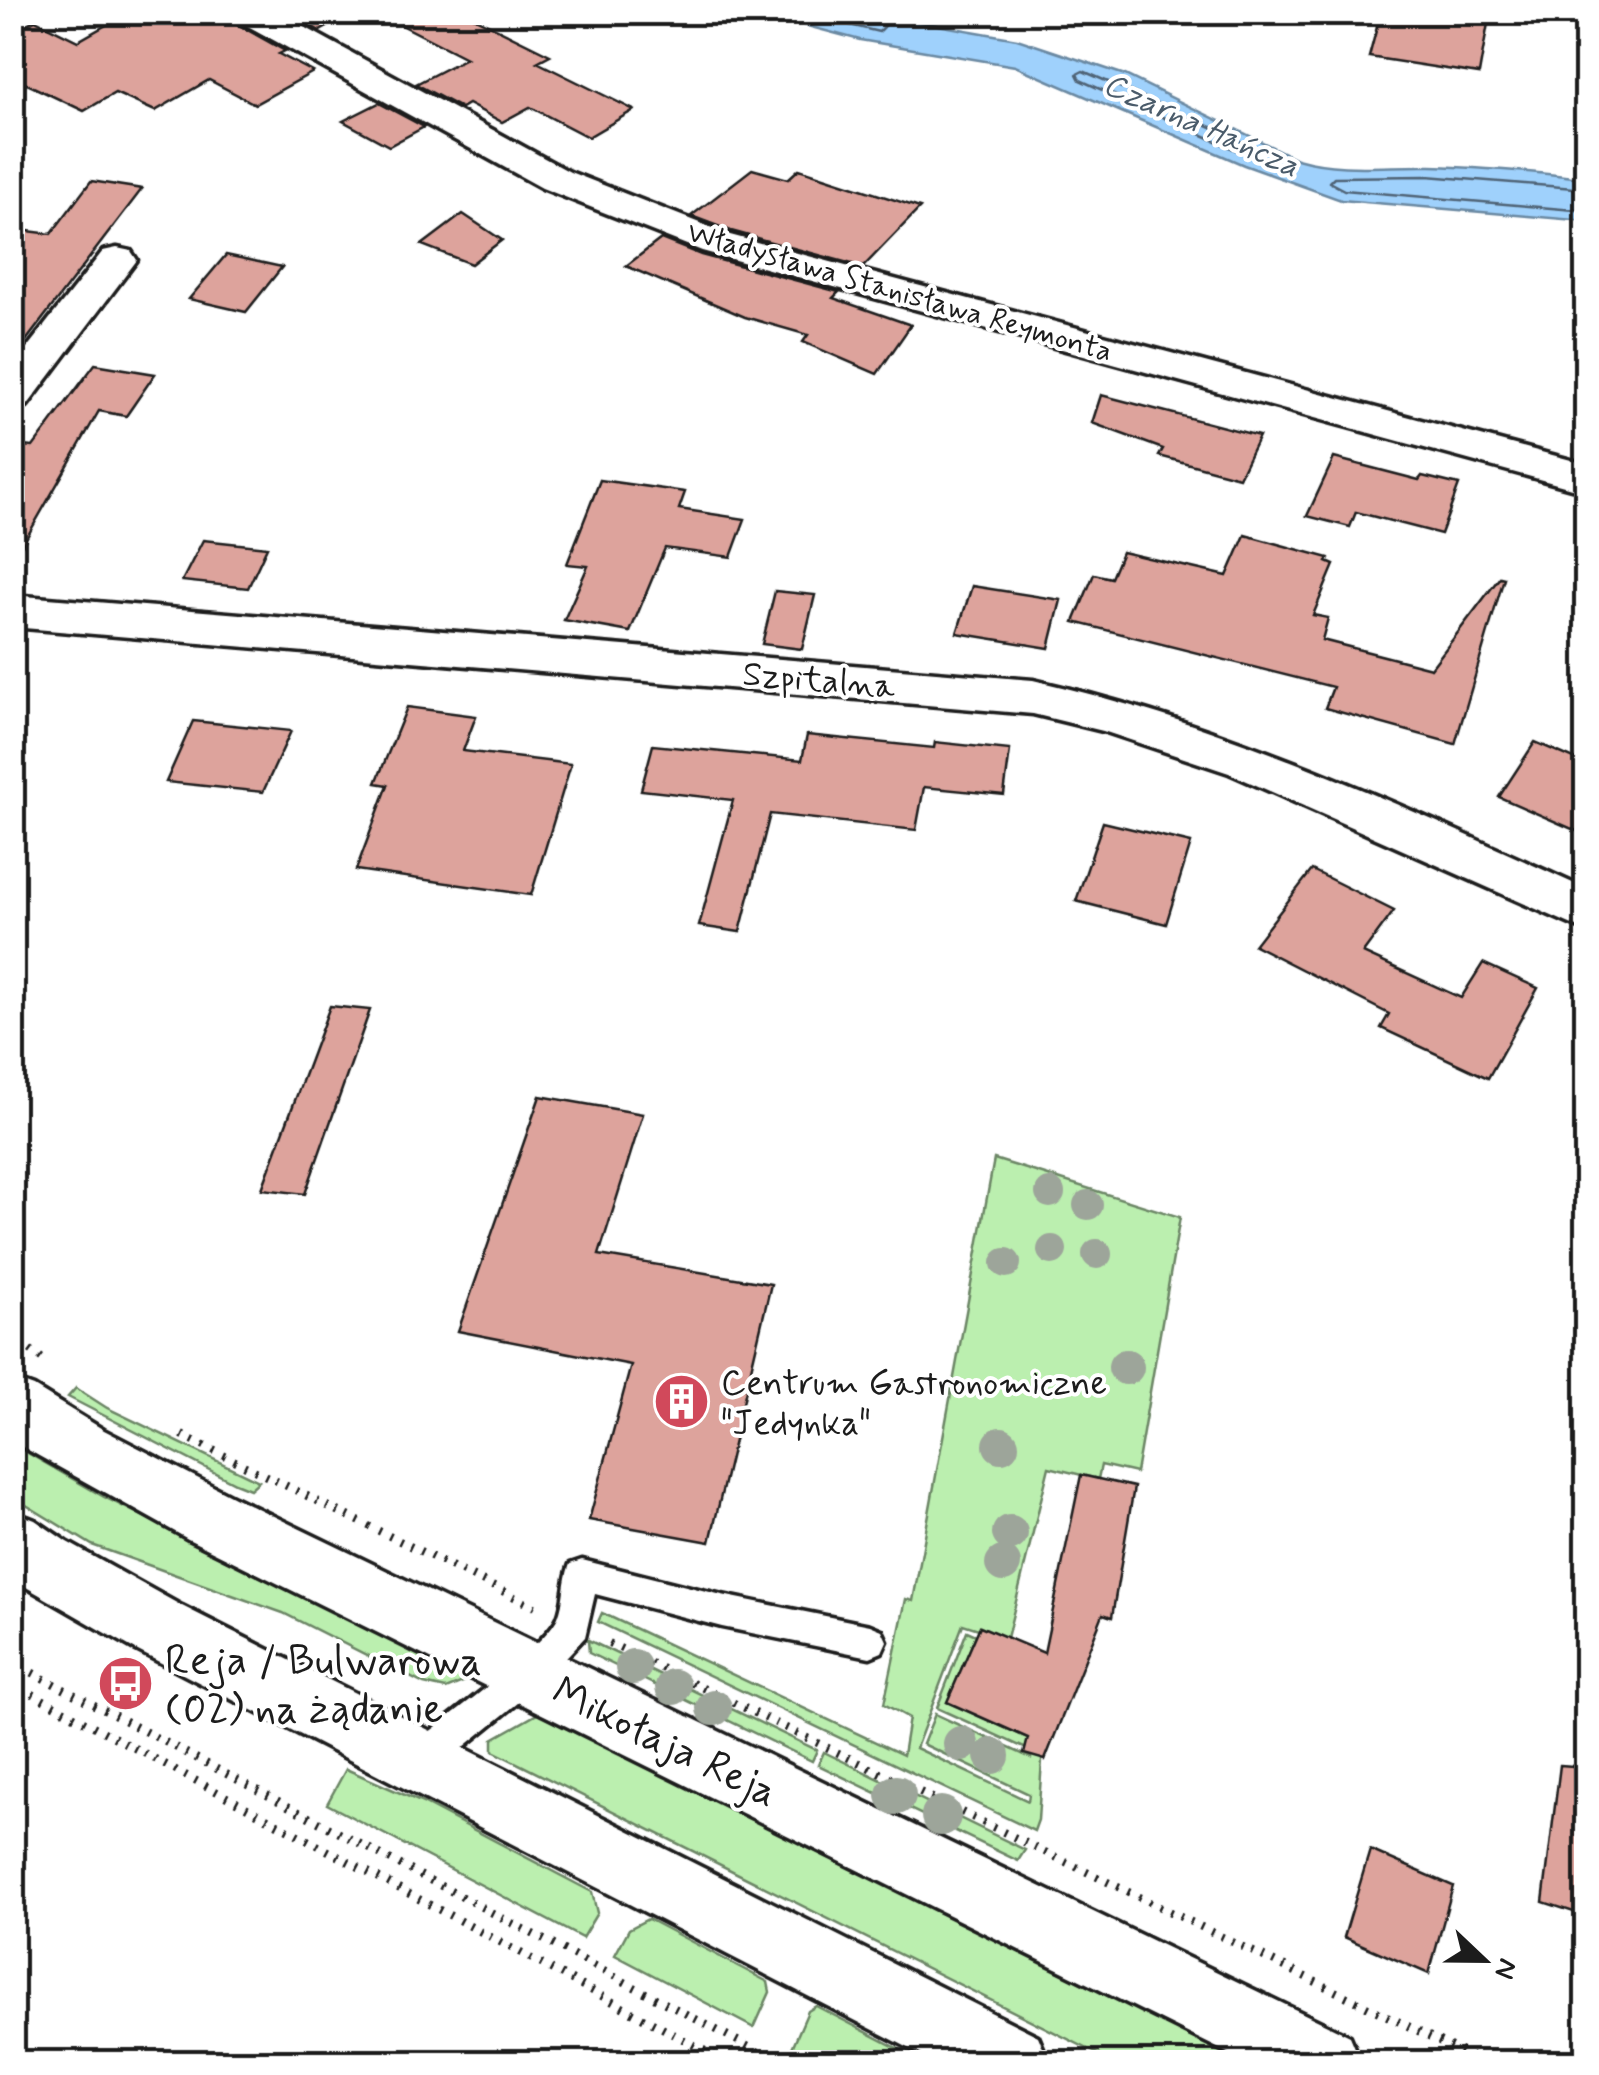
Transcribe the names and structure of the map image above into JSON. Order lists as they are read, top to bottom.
{
  "streets": {
    "street": ["Władysława Stanisława Reymonta", "Szpitalna", "Mikołaja Reja"]
  },
  "water": ["Czarna Hańcza"],
  "places": {
    "building": ["Centrum Gastronomiczne \"Jedynka\""],
    "bus stop": ["Reja / Bulwarowa (02) na żądanie"]
  },
  "north": "right"
}
